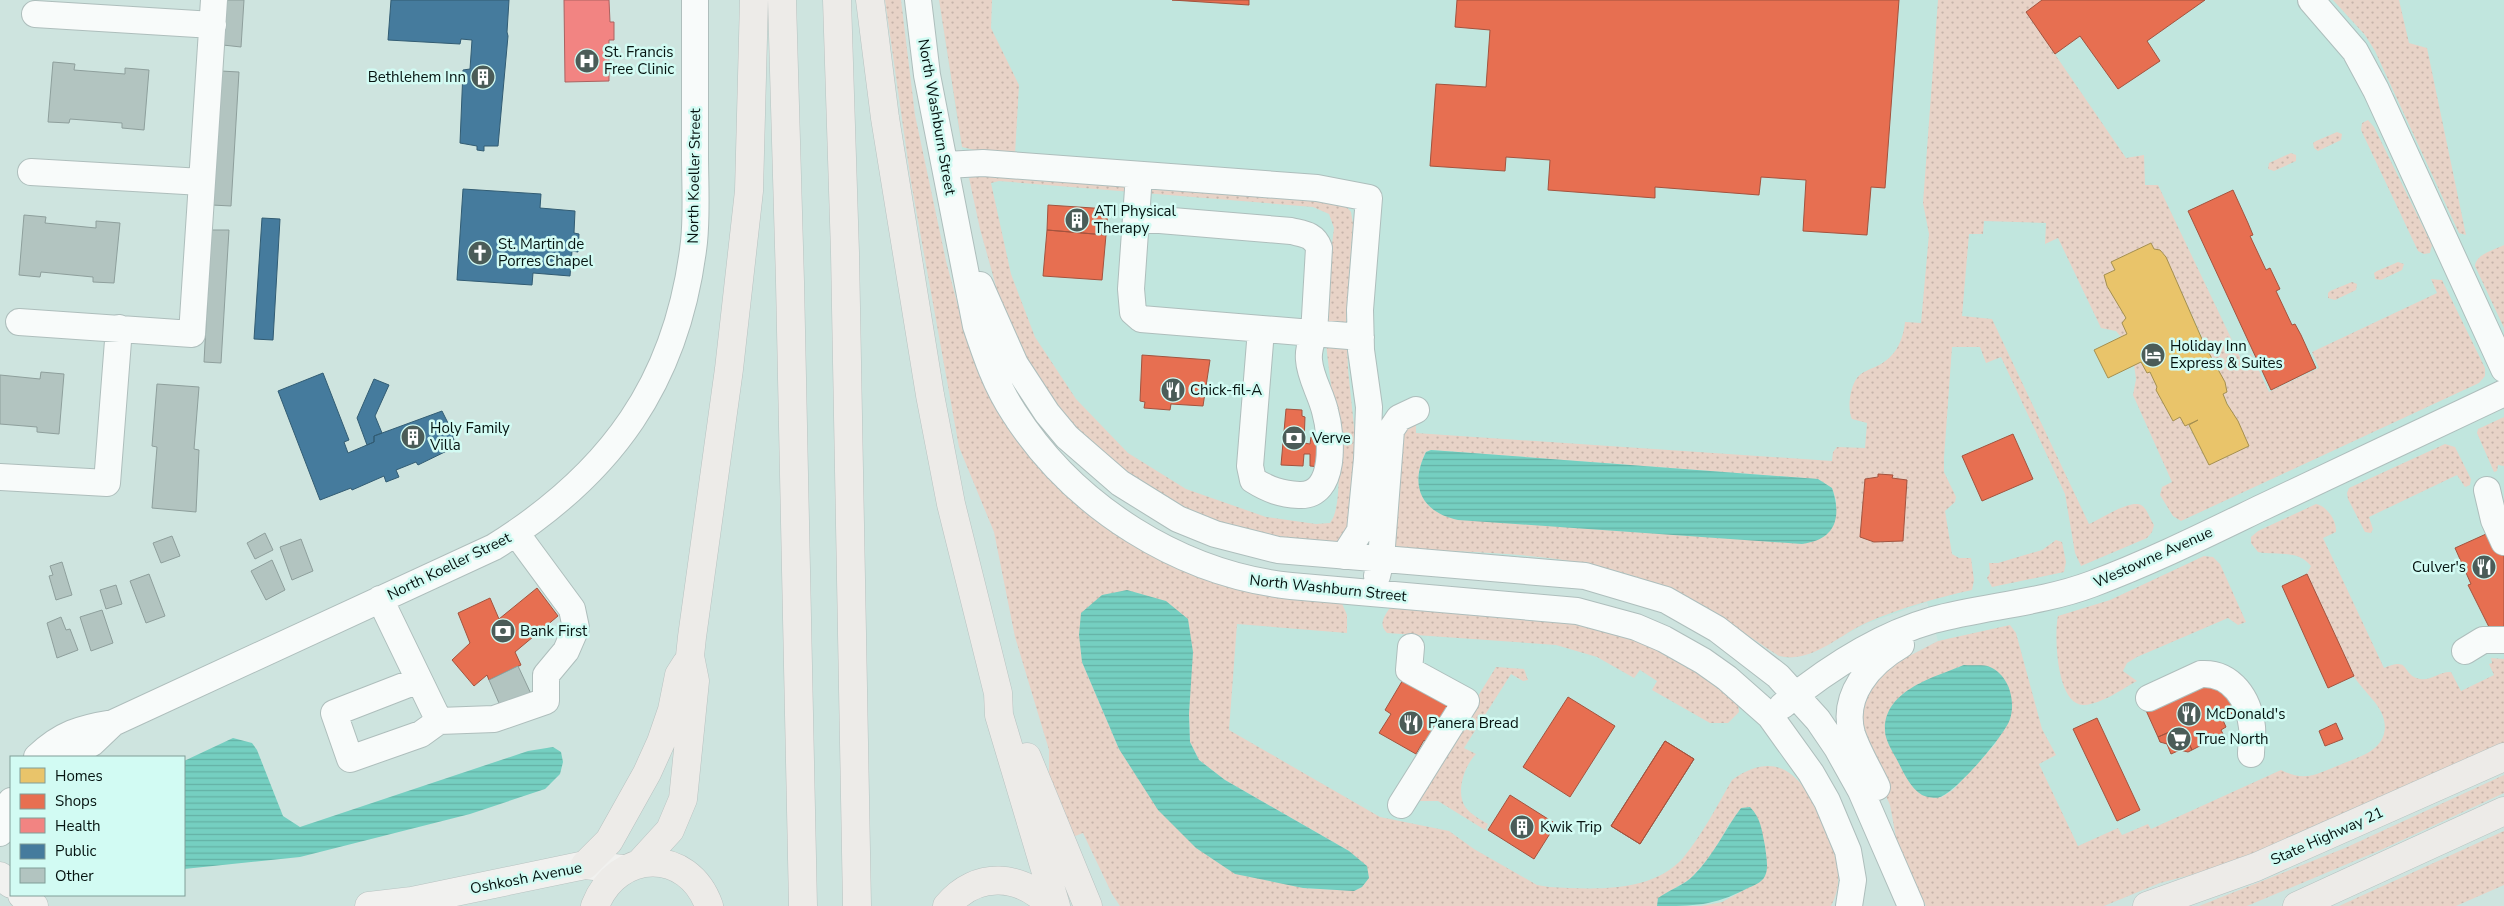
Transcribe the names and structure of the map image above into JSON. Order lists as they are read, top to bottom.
{
  "streets": {
    "highway": ["State Highway 21"],
    "main road": ["Oshkosh Avenue"],
    "street": ["North Washburn Street", "North Koeller Street", "Westowne Avenue"]
  },
  "crossings": [
    ["North Washburn Street", "Westowne Avenue"]
  ],
  "places": {
    "hospital": ["St. Francis Free Clinic"],
    "building": [
      "Bethlehem Inn",
      "ATI Physical Therapy",
      "Holy Family Villa",
      "Kwik Trip"
    ],
    "church": ["St. Martin de Porres Chapel"],
    "hotel": ["Holiday Inn Express & Suites"],
    "restaurant": [
      "Chick-fil-A",
      "Culver's",
      "McDonald's",
      "Panera Bread"
    ],
    "bank": ["Verve", "Bank First"],
    "supermarket": ["True North"]
  },
  "legend": [
    "Homes",
    "Shops",
    "Health",
    "Public",
    "Other"
  ]
}
